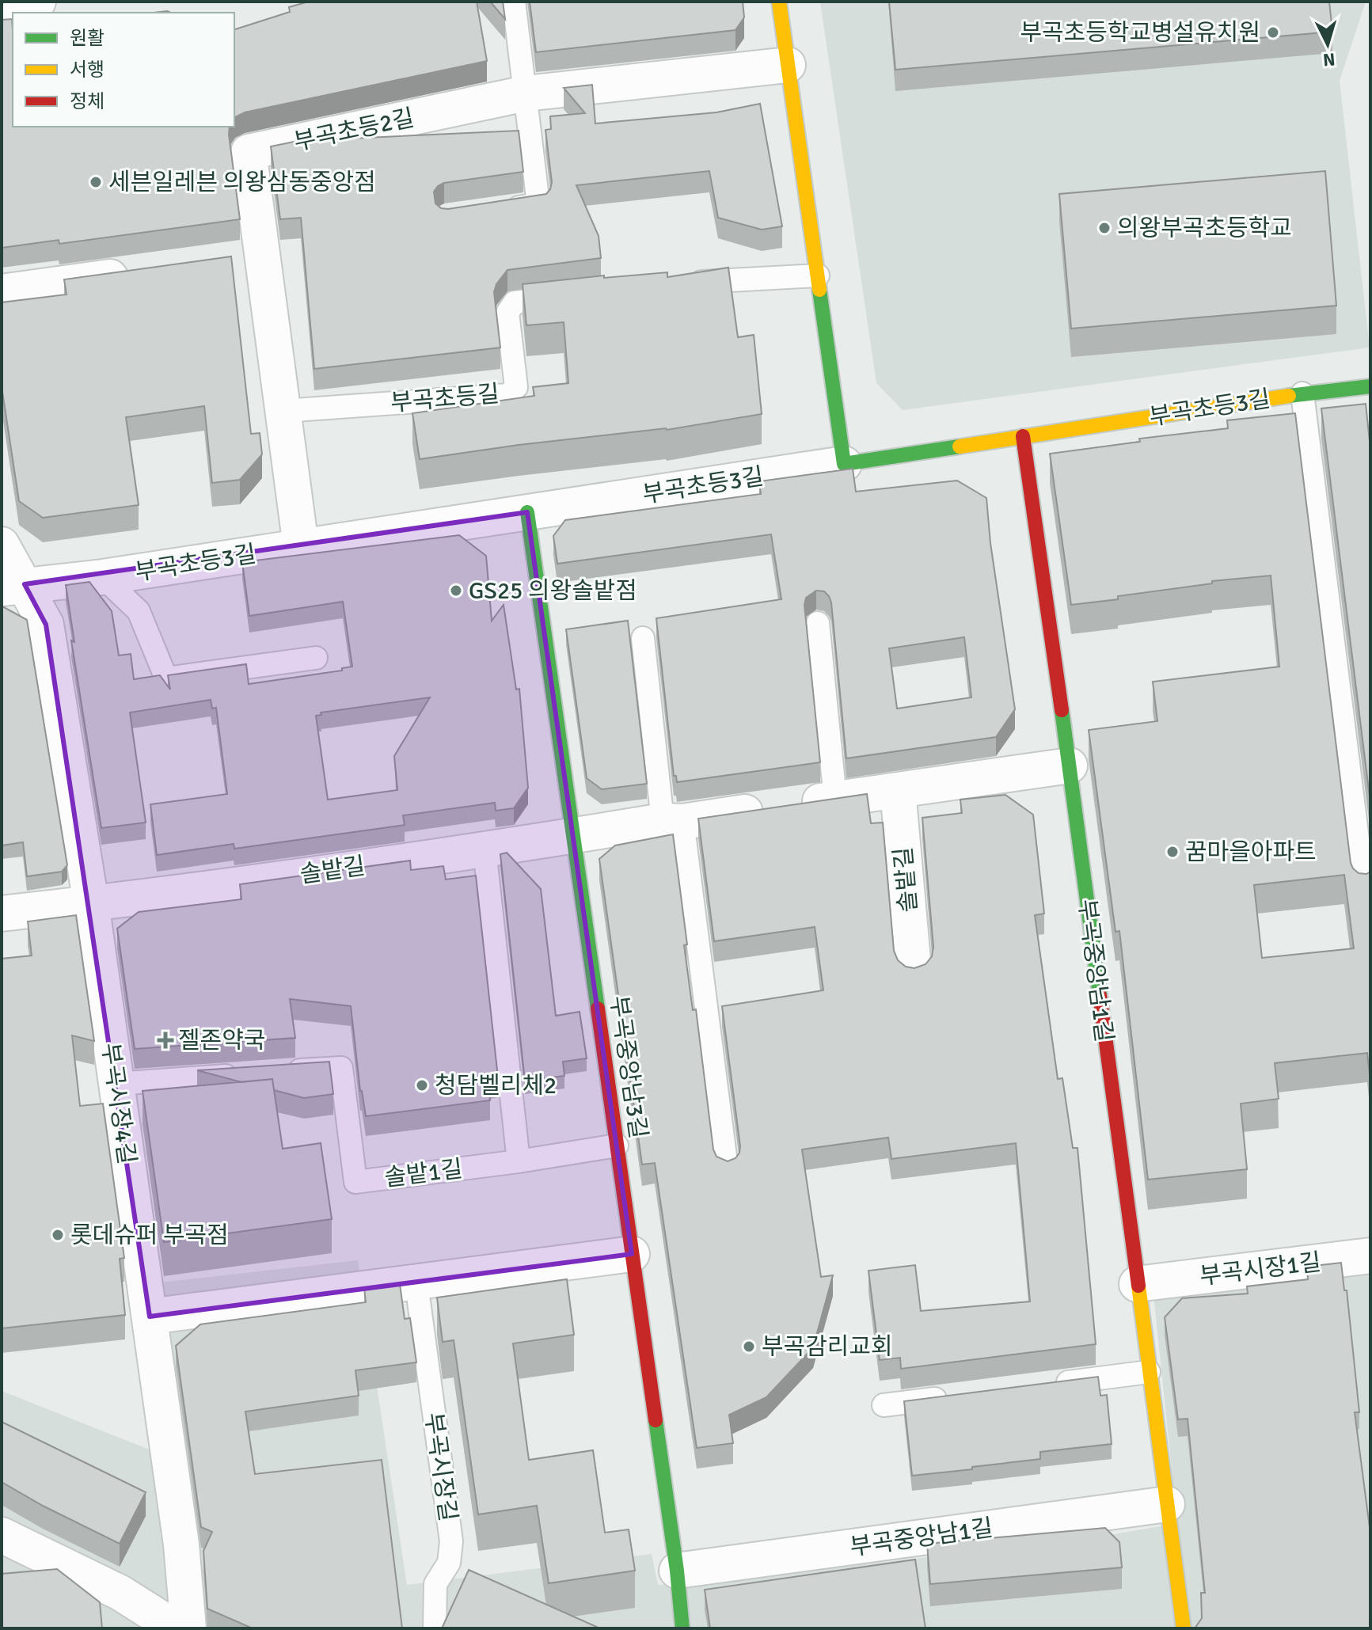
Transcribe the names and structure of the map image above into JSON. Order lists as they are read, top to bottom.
{
  "streets": {
    "street": [
      "부곡초등2길",
      "부곡초등3길",
      "솔밭길",
      "부곡중앙남1길",
      "부곡중앙남3길",
      "부곡시장4길",
      "부곡시장1길"
    ],
    "lane": ["부곡초등길", "솔밭1길", "부곡시장길"]
  },
  "crossings": [
    ["부곡초등2길", "부곡초등길"],
    ["부곡초등2길", "부곡초등3길"],
    ["부곡초등3길", "부곡중앙남1길"],
    ["부곡초등3길", "부곡중앙남3길"],
    ["부곡초등3길", "부곡시장4길"],
    ["솔밭길", "부곡중앙남1길"],
    ["솔밭길", "부곡중앙남3길"],
    ["솔밭길", "부곡시장4길"],
    ["부곡중앙남1길", "부곡중앙남3길"],
    ["부곡중앙남1길", "부곡시장1길"]
  ],
  "places": {
    "other": [
      "부곡초등학교병설유치원",
      "세븐일레븐 의왕삼동중앙점",
      "의왕부곡초등학교",
      "GS25 의왕솔밭점",
      "꿈마을아파트",
      "청담벨리체2",
      "롯데슈퍼 부곡점",
      "부곡감리교회"
    ],
    "health": ["젤존약국"]
  },
  "legend": ["원활", "서행", "정체"],
  "north": "bottom"
}
